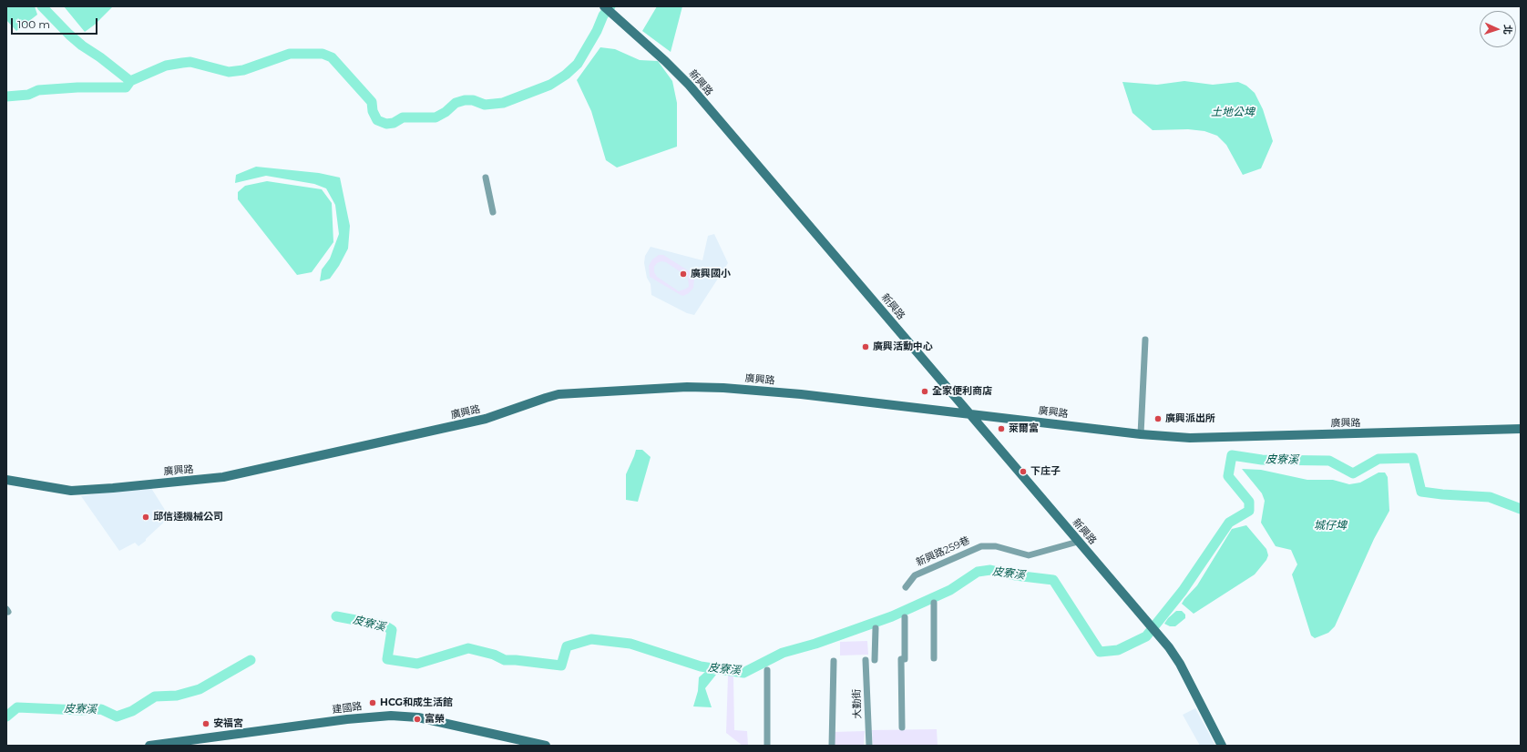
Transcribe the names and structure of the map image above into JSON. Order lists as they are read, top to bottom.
{
  "streets": {
    "street": [
      "新興路",
      "廣興路",
      "新興路259巷",
      "大勤街",
      "建國路"
    ]
  },
  "crossings": [
    ["新興路", "廣興路"],
    ["新興路", "新興路259巷"]
  ],
  "water": ["土地公埤", "皮寮溪", "城仔埤"],
  "places": [
    "廣興國小",
    "廣興活動中心",
    "全家便利商店",
    "廣興派出所",
    "萊爾富",
    "下庄子",
    "邱信達機械公司",
    "HCG和成生活館",
    "富榮",
    "安福宮"
  ],
  "scale_bar": "100 m",
  "north": "right"
}
